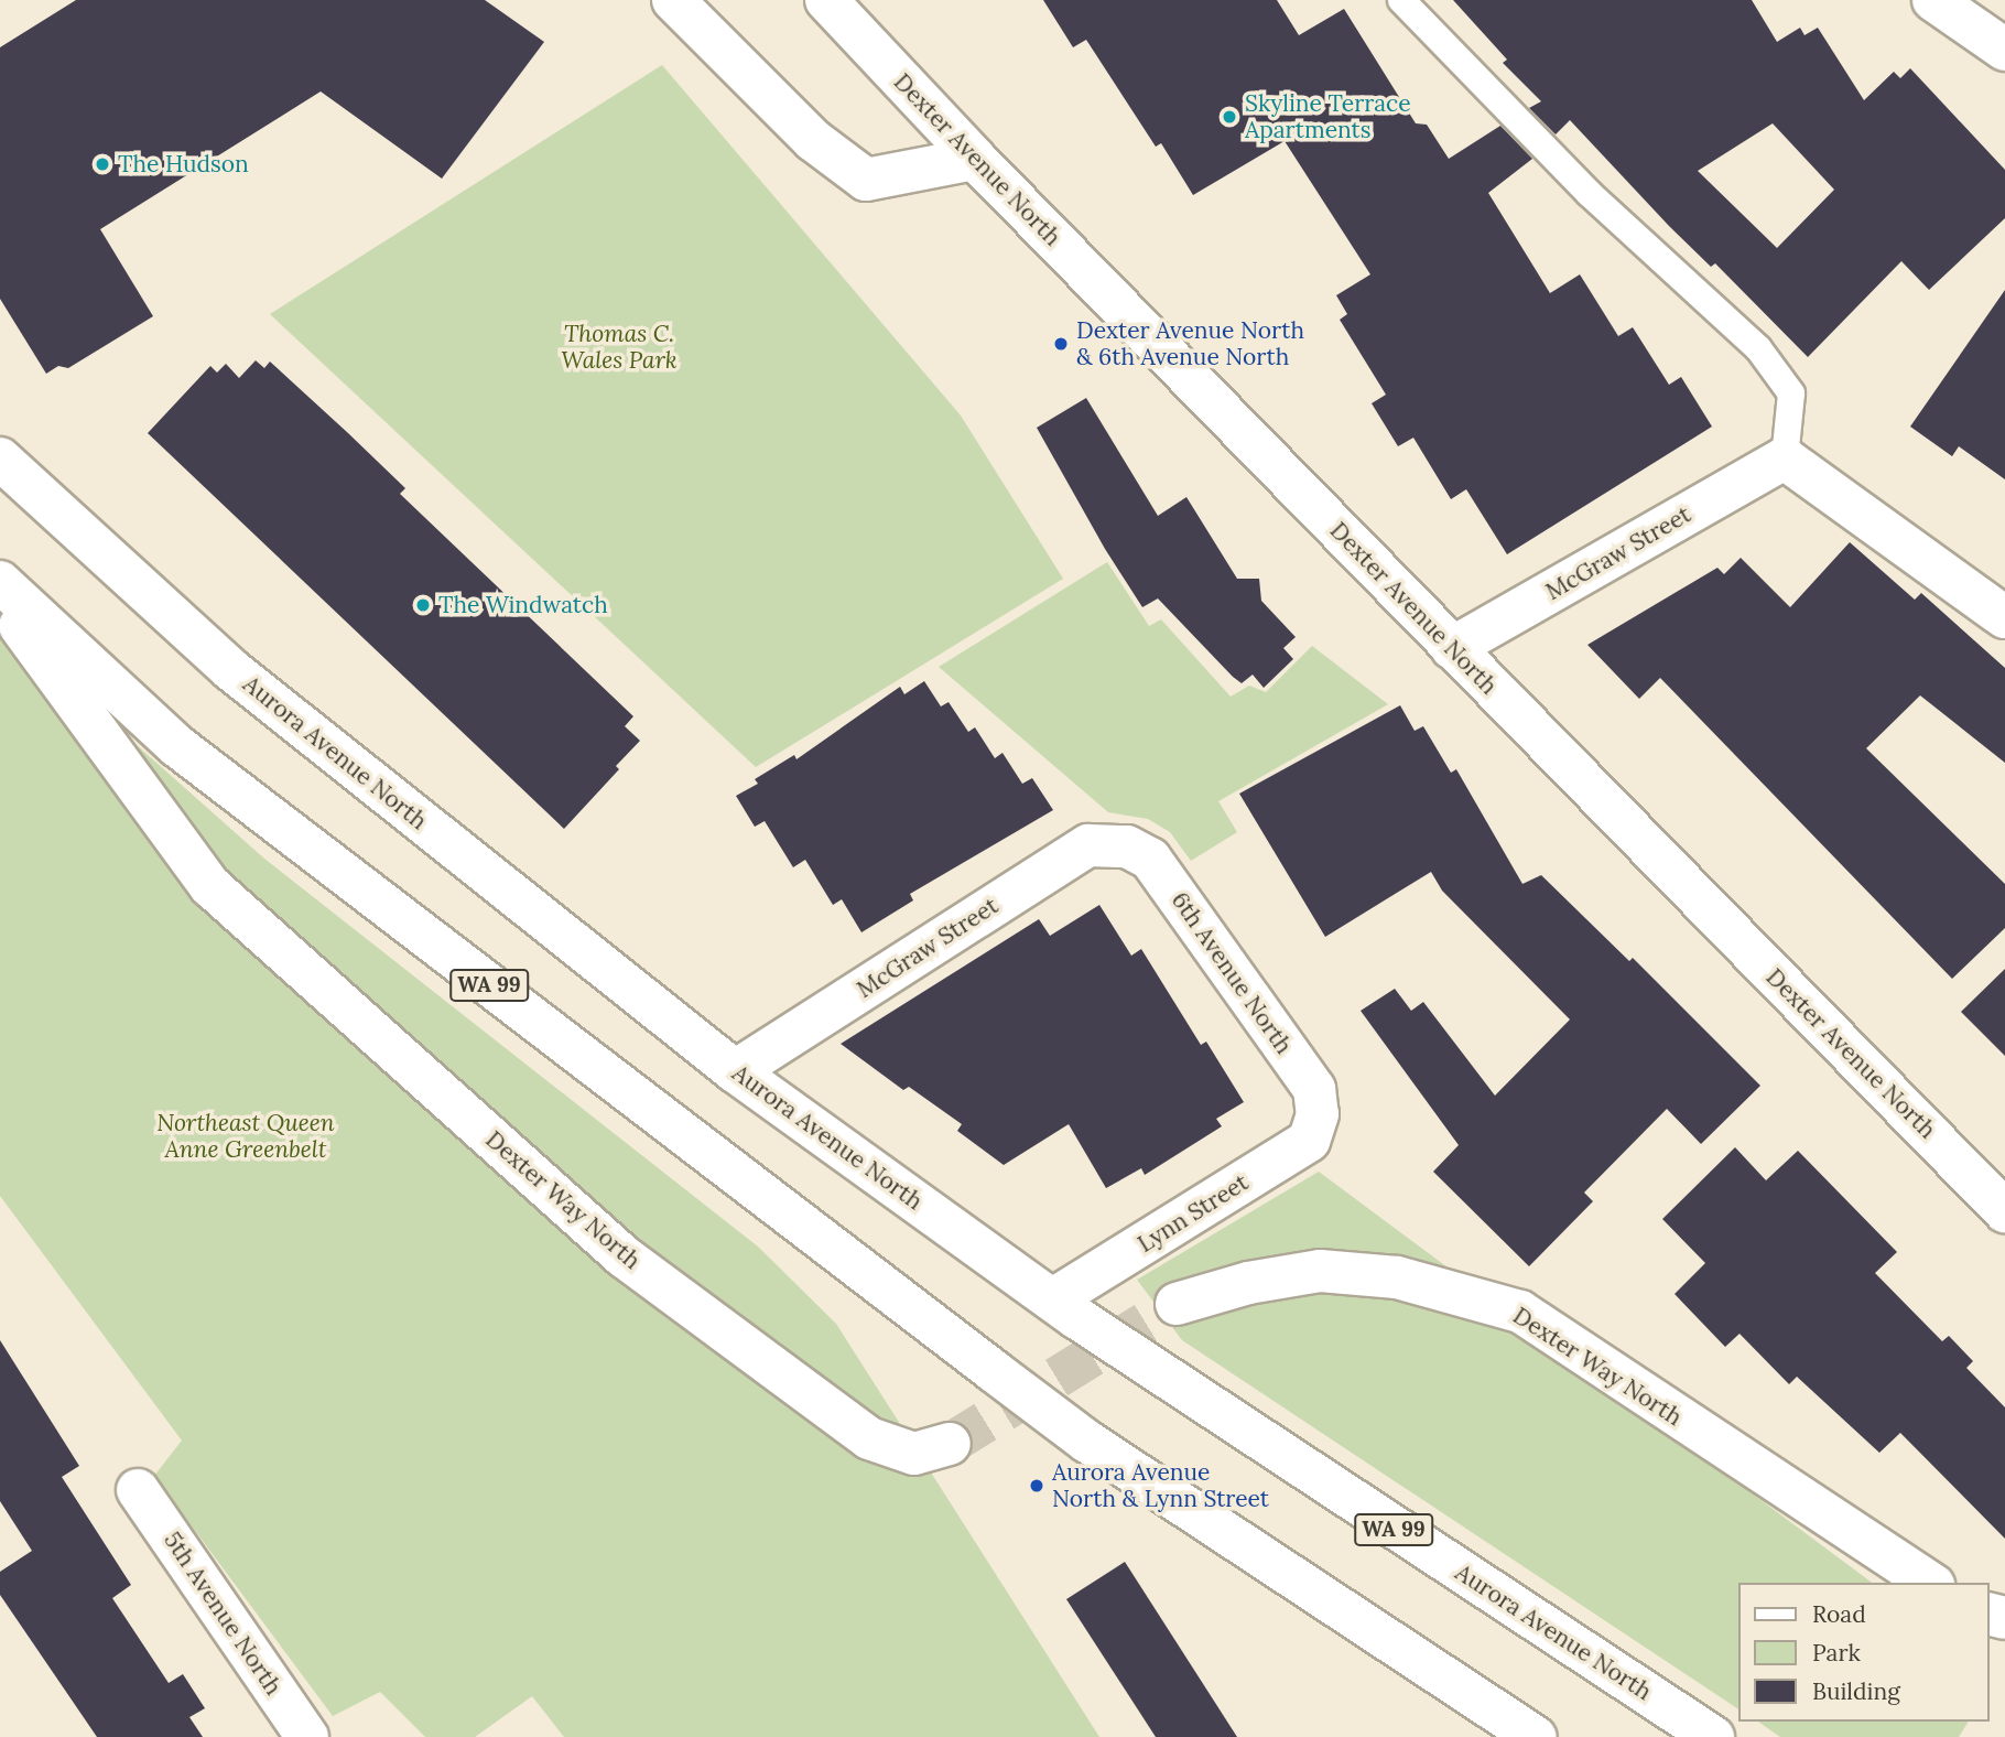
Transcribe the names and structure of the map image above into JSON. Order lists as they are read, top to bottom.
{
  "streets": {
    "main road": [
      "Dexter Avenue North",
      "McGraw Street",
      "Aurora Avenue North",
      "6th Avenue North",
      "WA 99",
      "Dexter Way North",
      "Lynn Street",
      "5th Avenue North"
    ]
  },
  "crossings": [
    ["Dexter Avenue North", "McGraw Street"],
    ["McGraw Street", "Aurora Avenue North"],
    ["McGraw Street", "6th Avenue North"],
    ["Aurora Avenue North", "Lynn Street"],
    ["6th Avenue North", "Lynn Street"]
  ],
  "parks": ["Thomas C. Wales Park", "Northeast Queen Anne Greenbelt"],
  "places": [
    "Skyline Terrace Apartments",
    "The Hudson",
    "Dexter Avenue North & 6th Avenue North",
    "The Windwatch",
    "Aurora Avenue North & Lynn Street"
  ],
  "legend": ["Road", "Park", "Building"]
}
